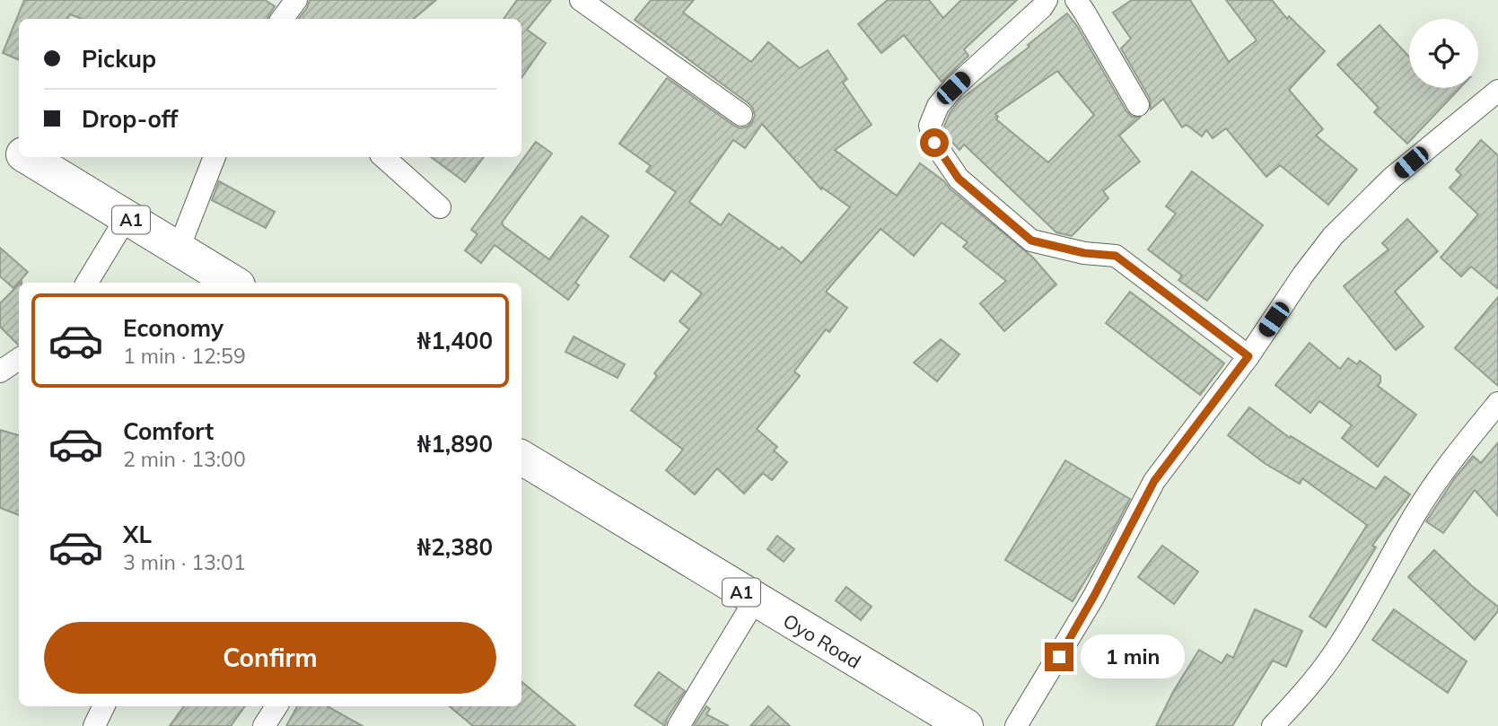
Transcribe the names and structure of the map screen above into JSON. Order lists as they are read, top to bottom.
{
  "streets": {
    "highway": ["A1", "Oyo Road"]
  },
  "page": {
    "banner": ["Pickup", "Drop-off"],
    "list": [
      {
        "name": "Economy",
        "note": "1 min · 12:59",
        "value": "₦1,400"
      },
      {
        "name": "Comfort",
        "note": "2 min · 13:00",
        "value": "₦1,890"
      },
      {
        "name": "XL",
        "note": "3 min · 13:01",
        "value": "₦2,380"
      }
    ],
    "buttons": "Confirm",
    "bubble": "1 min"
  }
}
